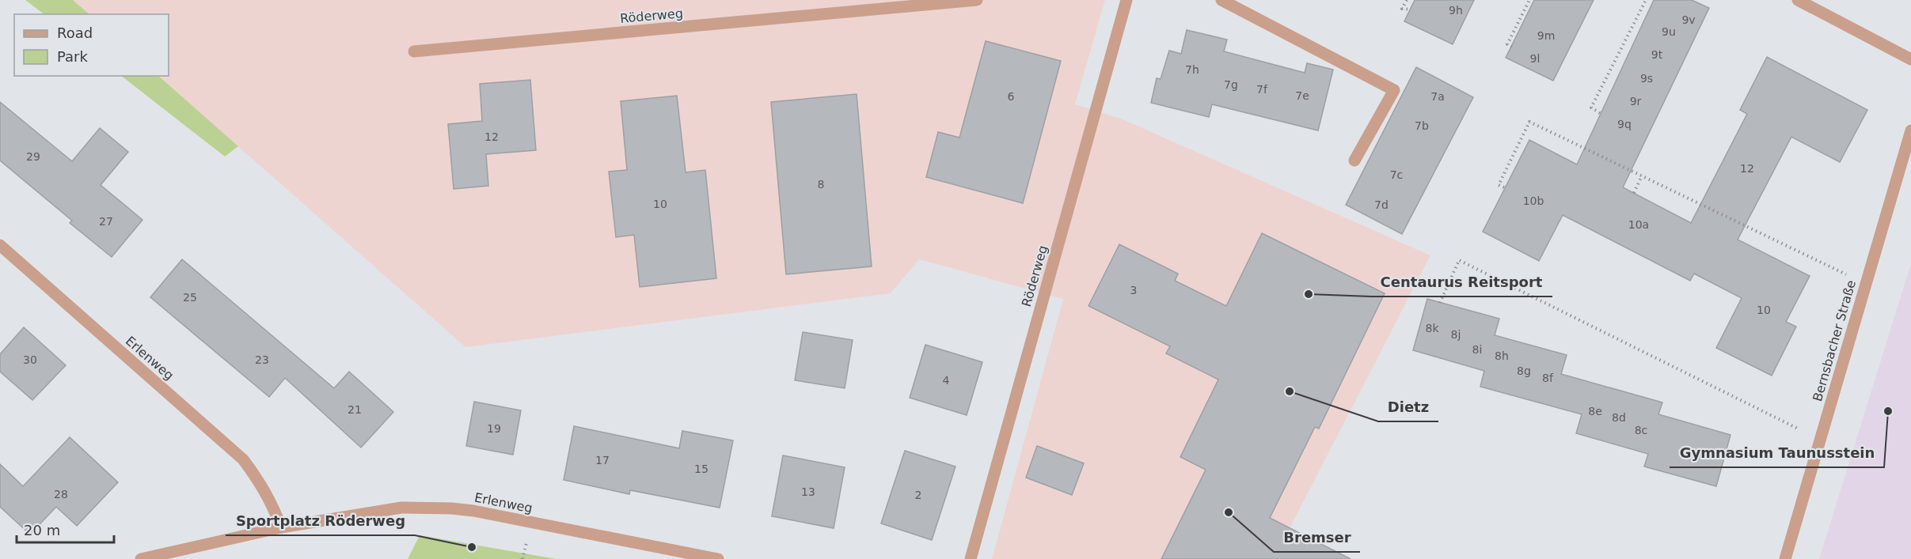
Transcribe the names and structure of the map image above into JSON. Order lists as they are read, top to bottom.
{
  "streets": {
    "street": ["Röderweg", "Bernsbacher Straße", "Erlenweg"]
  },
  "places": [
    "Centaurus Reitsport",
    "Dietz",
    "Gymnasium Taunusstein",
    "Bremser",
    "Sportplatz Röderweg"
  ],
  "house_numbers": [
    "9h",
    "9v",
    "9u",
    "9m",
    "9t",
    "9l",
    "7h",
    "9s",
    "7g",
    "7f",
    "7e",
    "6",
    "7a",
    "9r",
    "9q",
    "7b",
    "12",
    "29",
    "12",
    "7c",
    "8",
    "10b",
    "10",
    "7d",
    "27",
    "10a",
    "3",
    "25",
    "10",
    "8k",
    "8j",
    "8i",
    "8h",
    "30",
    "23",
    "8g",
    "8f",
    "4",
    "21",
    "8e",
    "8d",
    "19",
    "8c",
    "17",
    "15",
    "13",
    "28",
    "2"
  ],
  "legend": ["Road", "Park"],
  "scale_bar": "20 m"
}
